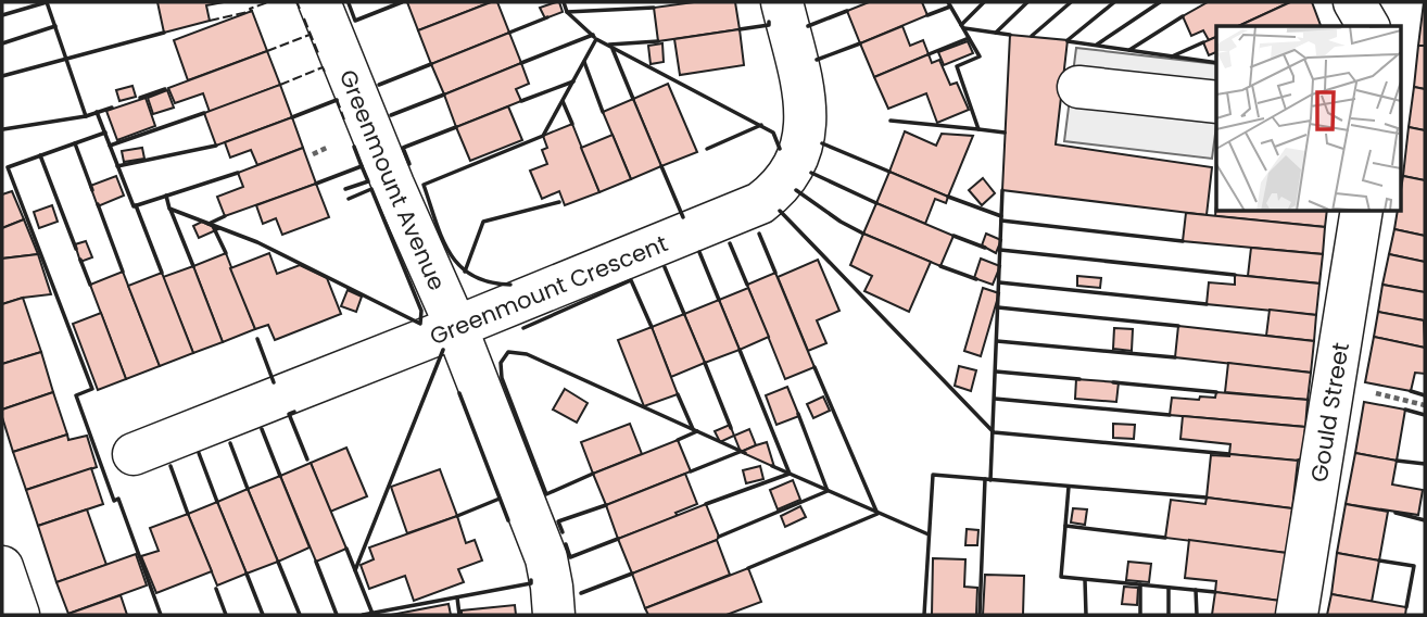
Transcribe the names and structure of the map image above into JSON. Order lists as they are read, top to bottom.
{
  "streets": {
    "street": ["Greenmount Avenue", "Greenmount Crescent", "Gould Street"]
  },
  "crossings": [
    ["Greenmount Avenue", "Greenmount Crescent"]
  ]
}
